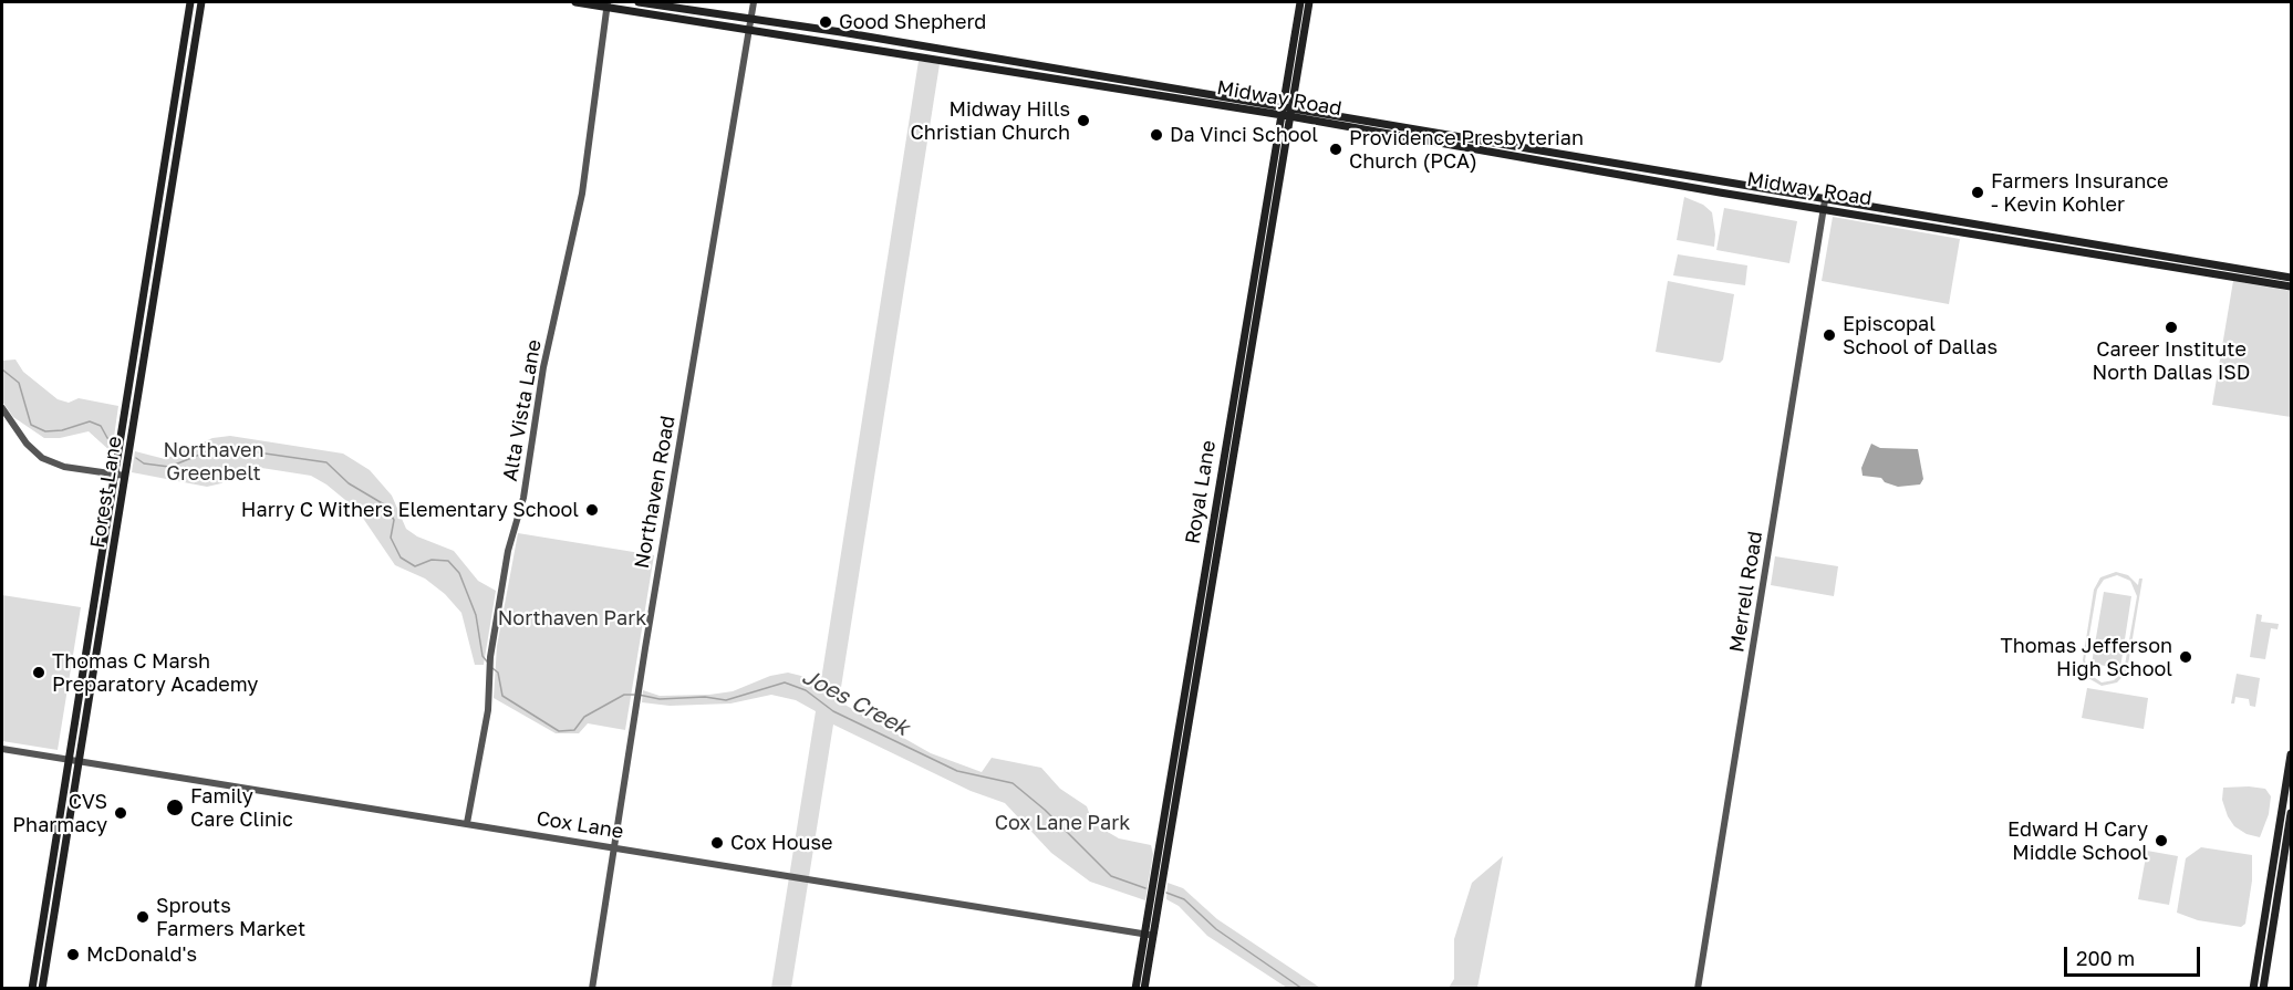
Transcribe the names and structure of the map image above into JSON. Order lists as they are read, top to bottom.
{
  "streets": {
    "main road": ["Midway Road", "Forest Lane", "Royal Lane"],
    "street": [
      "Alta Vista Lane",
      "Northaven Road",
      "Merrell Road",
      "Cox Lane"
    ]
  },
  "crossings": [
    ["Midway Road", "Alta Vista Lane"],
    ["Midway Road", "Northaven Road"],
    ["Midway Road", "Royal Lane"],
    ["Midway Road", "Merrell Road"],
    ["Alta Vista Lane", "Cox Lane"],
    ["Forest Lane", "Cox Lane"],
    ["Northaven Road", "Cox Lane"],
    ["Royal Lane", "Cox Lane"]
  ],
  "water": ["Joes Creek"],
  "parks": ["Northaven Greenbelt", "Northaven Park", "Cox Lane Park"],
  "places": [
    "Good Shepherd",
    "Midway Hills Christian Church",
    "Da Vinci School",
    "Providence Presbyterian Church (PCA)",
    "Farmers Insurance - Kevin Kohler",
    "Career Institute North Dallas ISD",
    "Episcopal School of Dallas",
    "Harry C Withers Elementary School",
    "Thomas Jefferson High School",
    "Thomas C Marsh Preparatory Academy",
    "Family Care Clinic",
    "CVS Pharmacy",
    "Edward H Cary Middle School",
    "Cox House",
    "Sprouts Farmers Market",
    "McDonald's"
  ],
  "scale_bar": "200 m"
}
